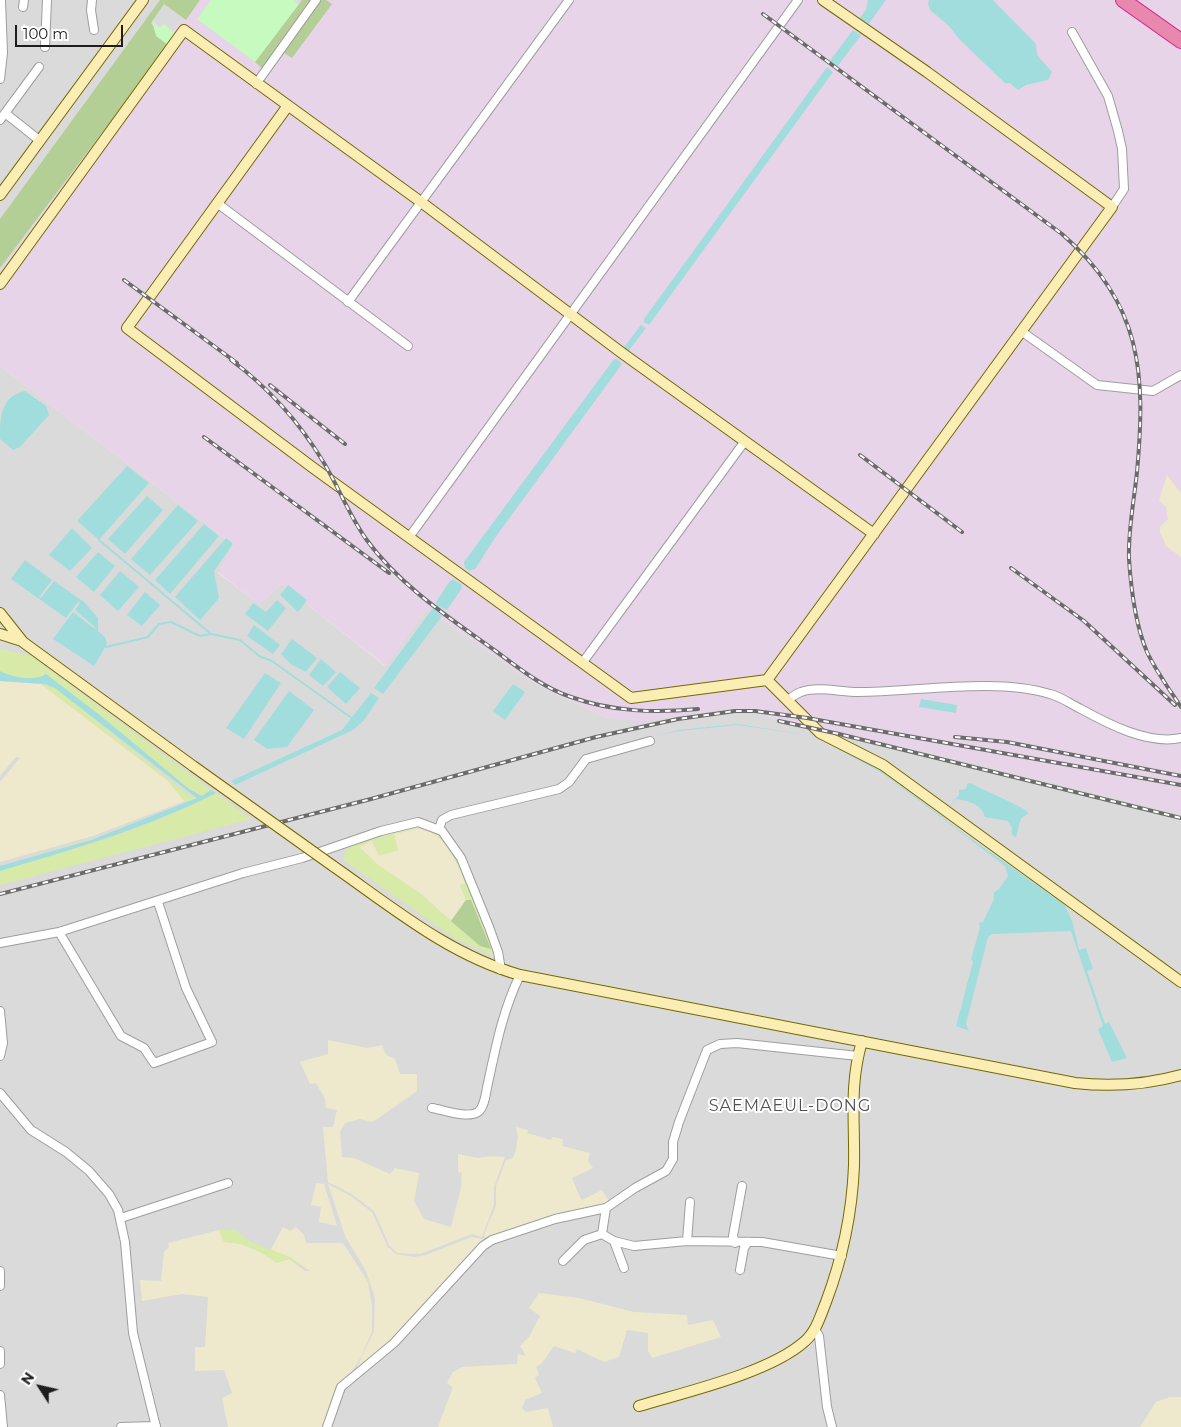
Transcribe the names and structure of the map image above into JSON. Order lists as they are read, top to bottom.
{
  "districts": ["SAEMAEUL-DONG"],
  "scale_bar": "100 m",
  "north": "top left"
}
